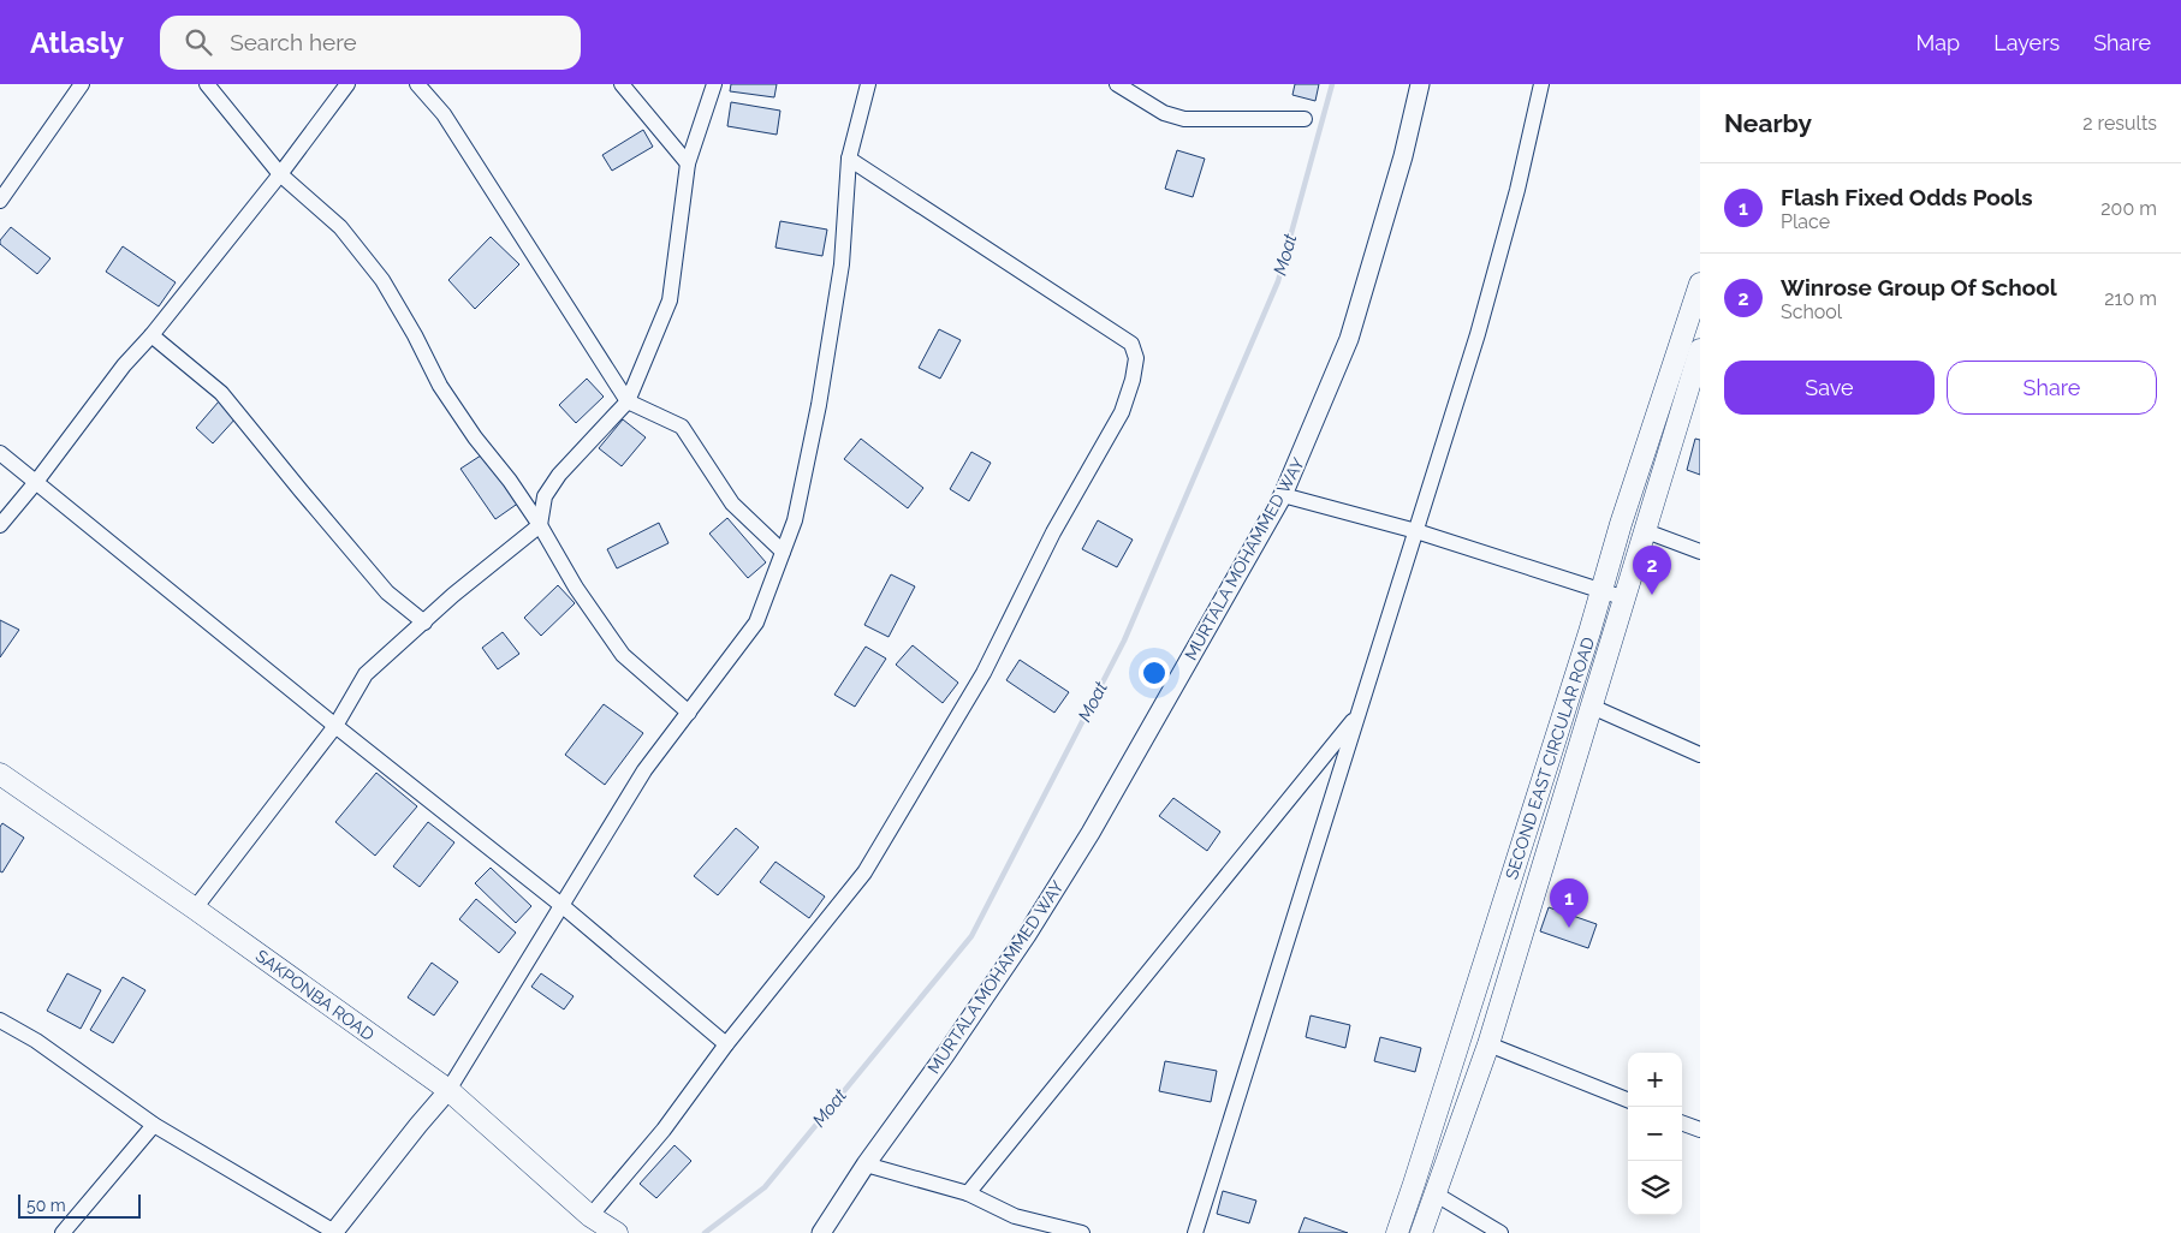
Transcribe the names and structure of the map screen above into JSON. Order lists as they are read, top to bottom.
{
  "streets": {
    "main road": ["SECOND EAST CIRCULAR ROAD", "SAKPONBA ROAD"],
    "street": ["MURTALA MOHAMMED WAY"]
  },
  "water": ["Moat"],
  "scale_bar": "50 m",
  "page": {
    "header": "Atlasly",
    "search": "Search here",
    "nav": ["Map", "Layers", "Share"],
    "heading": ["Nearby", "2 results"],
    "list": [
      {
        "mark": "1",
        "name": "Flash Fixed Odds Pools",
        "note": "Place",
        "value": "200 m"
      },
      {
        "mark": "2",
        "name": "Winrose Group Of School",
        "note": "School",
        "value": "210 m"
      }
    ],
    "buttons": ["Save", "Share"],
    "pins": ["2", "1"],
    "map_buttons": ["+", "−"],
    "scale": "50 m"
  }
}
